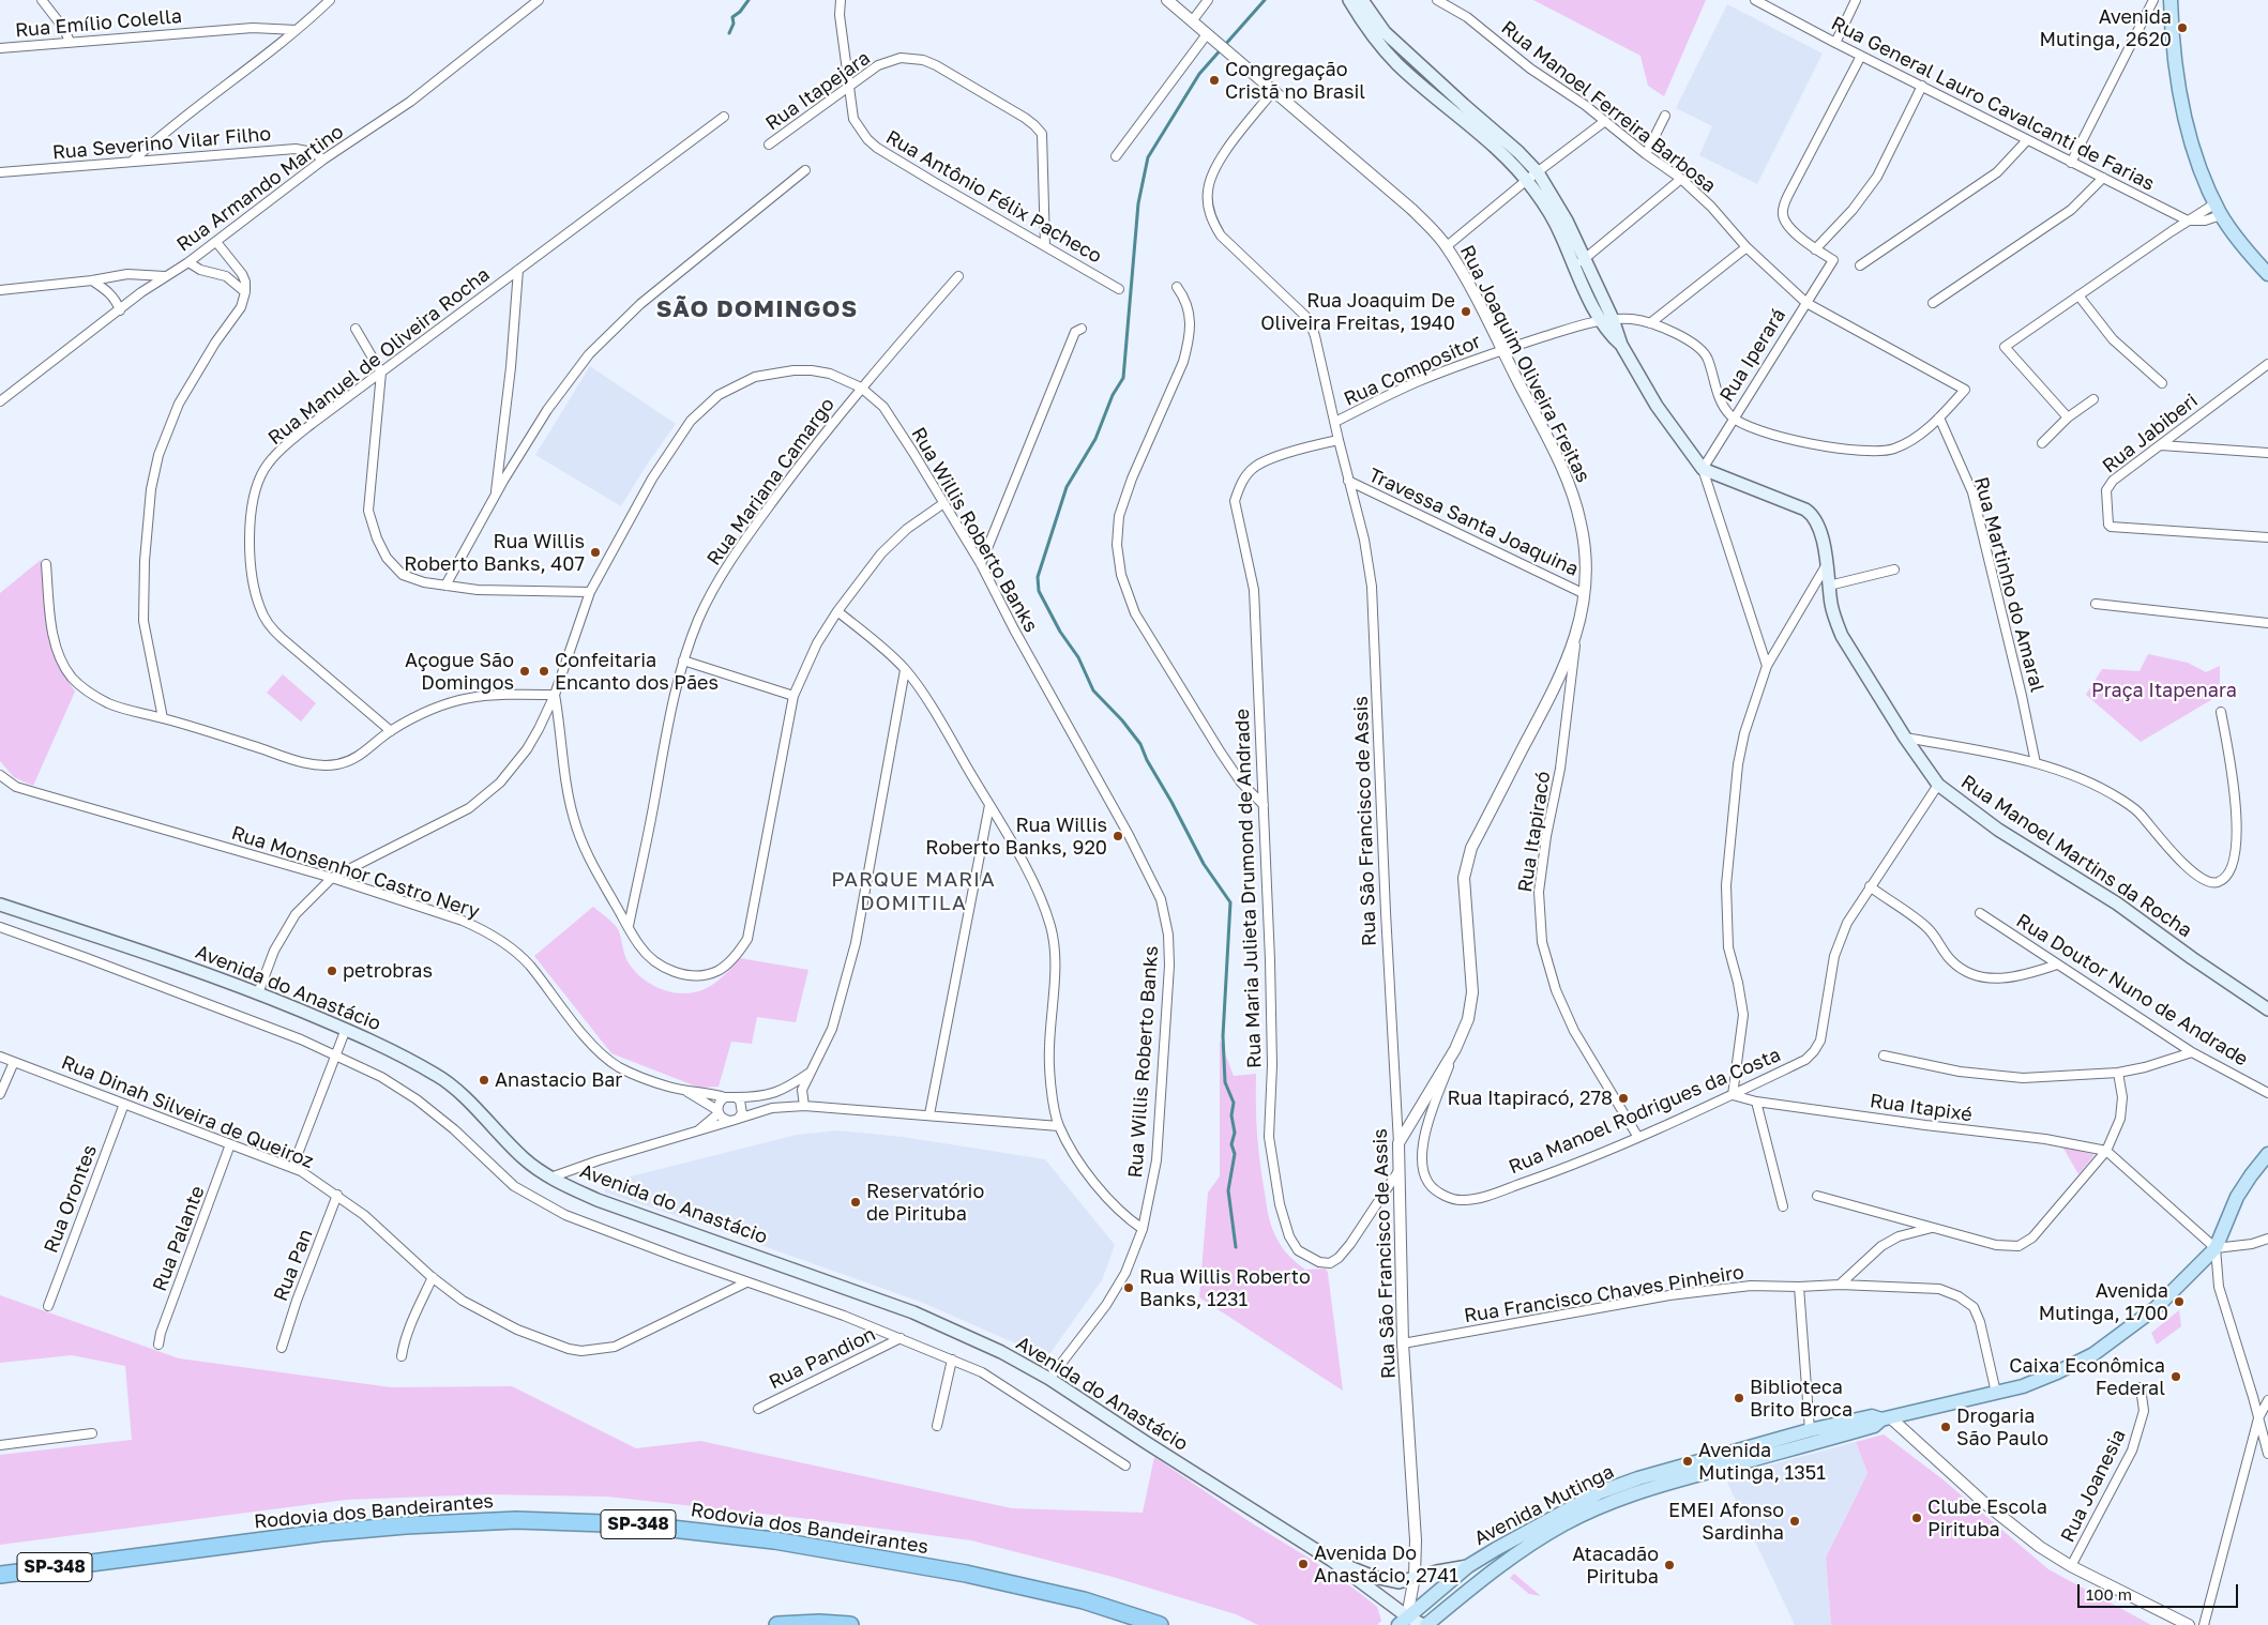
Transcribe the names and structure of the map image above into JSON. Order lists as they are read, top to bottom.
{
  "streets": {
    "highway": ["Rodovia dos Bandeirantes", "SP-348"],
    "main road": ["Rua Manoel Martins da Rocha", "Avenida do Anastácio", "Avenida Mutinga"],
    "street": [
      "Rua Emílio Colella",
      "Rua Itapejara",
      "Rua General Lauro Cavalcanti de Farias",
      "Rua Manoel Ferreira Barbosa",
      "Rua Severino Vilar Filho",
      "Rua Armando Martino",
      "Rua Antônio Félix Pacheco",
      "Rua Iperará",
      "Rua Manuel de Oliveira Rocha",
      "Rua Joaquim Oliveira Freitas",
      "Rua Compositor",
      "Rua Jabiberi",
      "Rua Mariana Camargo",
      "Travessa Santa Joaquina",
      "Rua Willis Roberto Banks",
      "Rua Martinho do Amaral",
      "Rua São Francisco de Assis",
      "Rua Itapiracó",
      "Rua Monsenhor Castro Nery",
      "Rua Maria Julieta Drumond de Andrade",
      "Rua Doutor Nuno de Andrade",
      "Rua Itapixé",
      "Rua Manoel Rodrigues da Costa",
      "Rua Dinah Silveira de Queiroz",
      "Rua Orontes",
      "Rua Palante",
      "Rua Pan",
      "Rua Francisco Chaves Pinheiro",
      "Rua Pandion",
      "Rua Joanesia"
    ]
  },
  "crossings": [
    ["Rua Itapejara", "Rua Antônio Félix Pacheco"],
    ["Rua Manoel Ferreira Barbosa", "Rua Iperará"],
    ["Rua Manoel Ferreira Barbosa", "Rua Martinho do Amaral"],
    ["Rua Severino Vilar Filho", "Rua Armando Martino"],
    ["Rua Iperará", "Rua Manoel Martins da Rocha"],
    ["Rua Joaquim Oliveira Freitas", "Rua Compositor"],
    ["Rua Joaquim Oliveira Freitas", "Travessa Santa Joaquina"],
    ["Rua Joaquim Oliveira Freitas", "Rua São Francisco de Assis"],
    ["Rua Joaquim Oliveira Freitas", "Rua Itapiracó"],
    ["Rua Joaquim Oliveira Freitas", "Rua Manoel Rodrigues da Costa"],
    ["Rua Compositor", "Rua São Francisco de Assis"],
    ["Rua Mariana Camargo", "Rua Willis Roberto Banks"],
    ["Travessa Santa Joaquina", "Rua São Francisco de Assis"],
    ["Rua Willis Roberto Banks", "Rua Monsenhor Castro Nery"],
    ["Rua Willis Roberto Banks", "Avenida do Anastácio"],
    ["Rua São Francisco de Assis", "Rua Maria Julieta Drumond de Andrade"],
    ["Rua São Francisco de Assis", "Avenida do Anastácio"],
    ["Rua São Francisco de Assis", "Rua Francisco Chaves Pinheiro"],
    ["Rua São Francisco de Assis", "Avenida Mutinga"],
    ["Rua Itapiracó", "Rua Manoel Rodrigues da Costa"],
    ["Rua Manoel Martins da Rocha", "Rua Manoel Rodrigues da Costa"],
    ["Avenida do Anastácio", "Avenida Mutinga"],
    ["Rua Itapixé", "Rua Manoel Rodrigues da Costa"],
    ["Rua Dinah Silveira de Queiroz", "Rua Orontes"],
    ["Rua Dinah Silveira de Queiroz", "Rua Palante"],
    ["Rua Dinah Silveira de Queiroz", "Rua Pan"],
    ["Rua Francisco Chaves Pinheiro", "Avenida Mutinga"]
  ],
  "districts": ["SÃO DOMINGOS", "PARQUE MARIA DOMITILA"],
  "parks": ["Praça Itapenara"],
  "places": [
    "Avenida Mutinga, 2620",
    "Congregação Cristã no Brasil",
    "Rua Joaquim De Oliveira Freitas, 1940",
    "Rua Willis Roberto Banks, 407",
    "Açogue São Domingos",
    "Confeitaria Encanto dos Pães",
    "Rua Willis Roberto Banks, 920",
    "petrobras",
    "Anastacio Bar",
    "Rua Itapiracó, 278",
    "Reservatório de Pirituba",
    "Rua Willis Roberto Banks, 1231",
    "Avenida Mutinga, 1700",
    "Caixa Econômica Federal",
    "Biblioteca Brito Broca",
    "Drogaria São Paulo",
    "Avenida Mutinga, 1351",
    "Clube Escola Pirituba",
    "EMEI Afonso Sardinha",
    "Avenida Do Anastácio, 2741",
    "Atacadão Pirituba"
  ],
  "scale_bar": "100 m"
}
